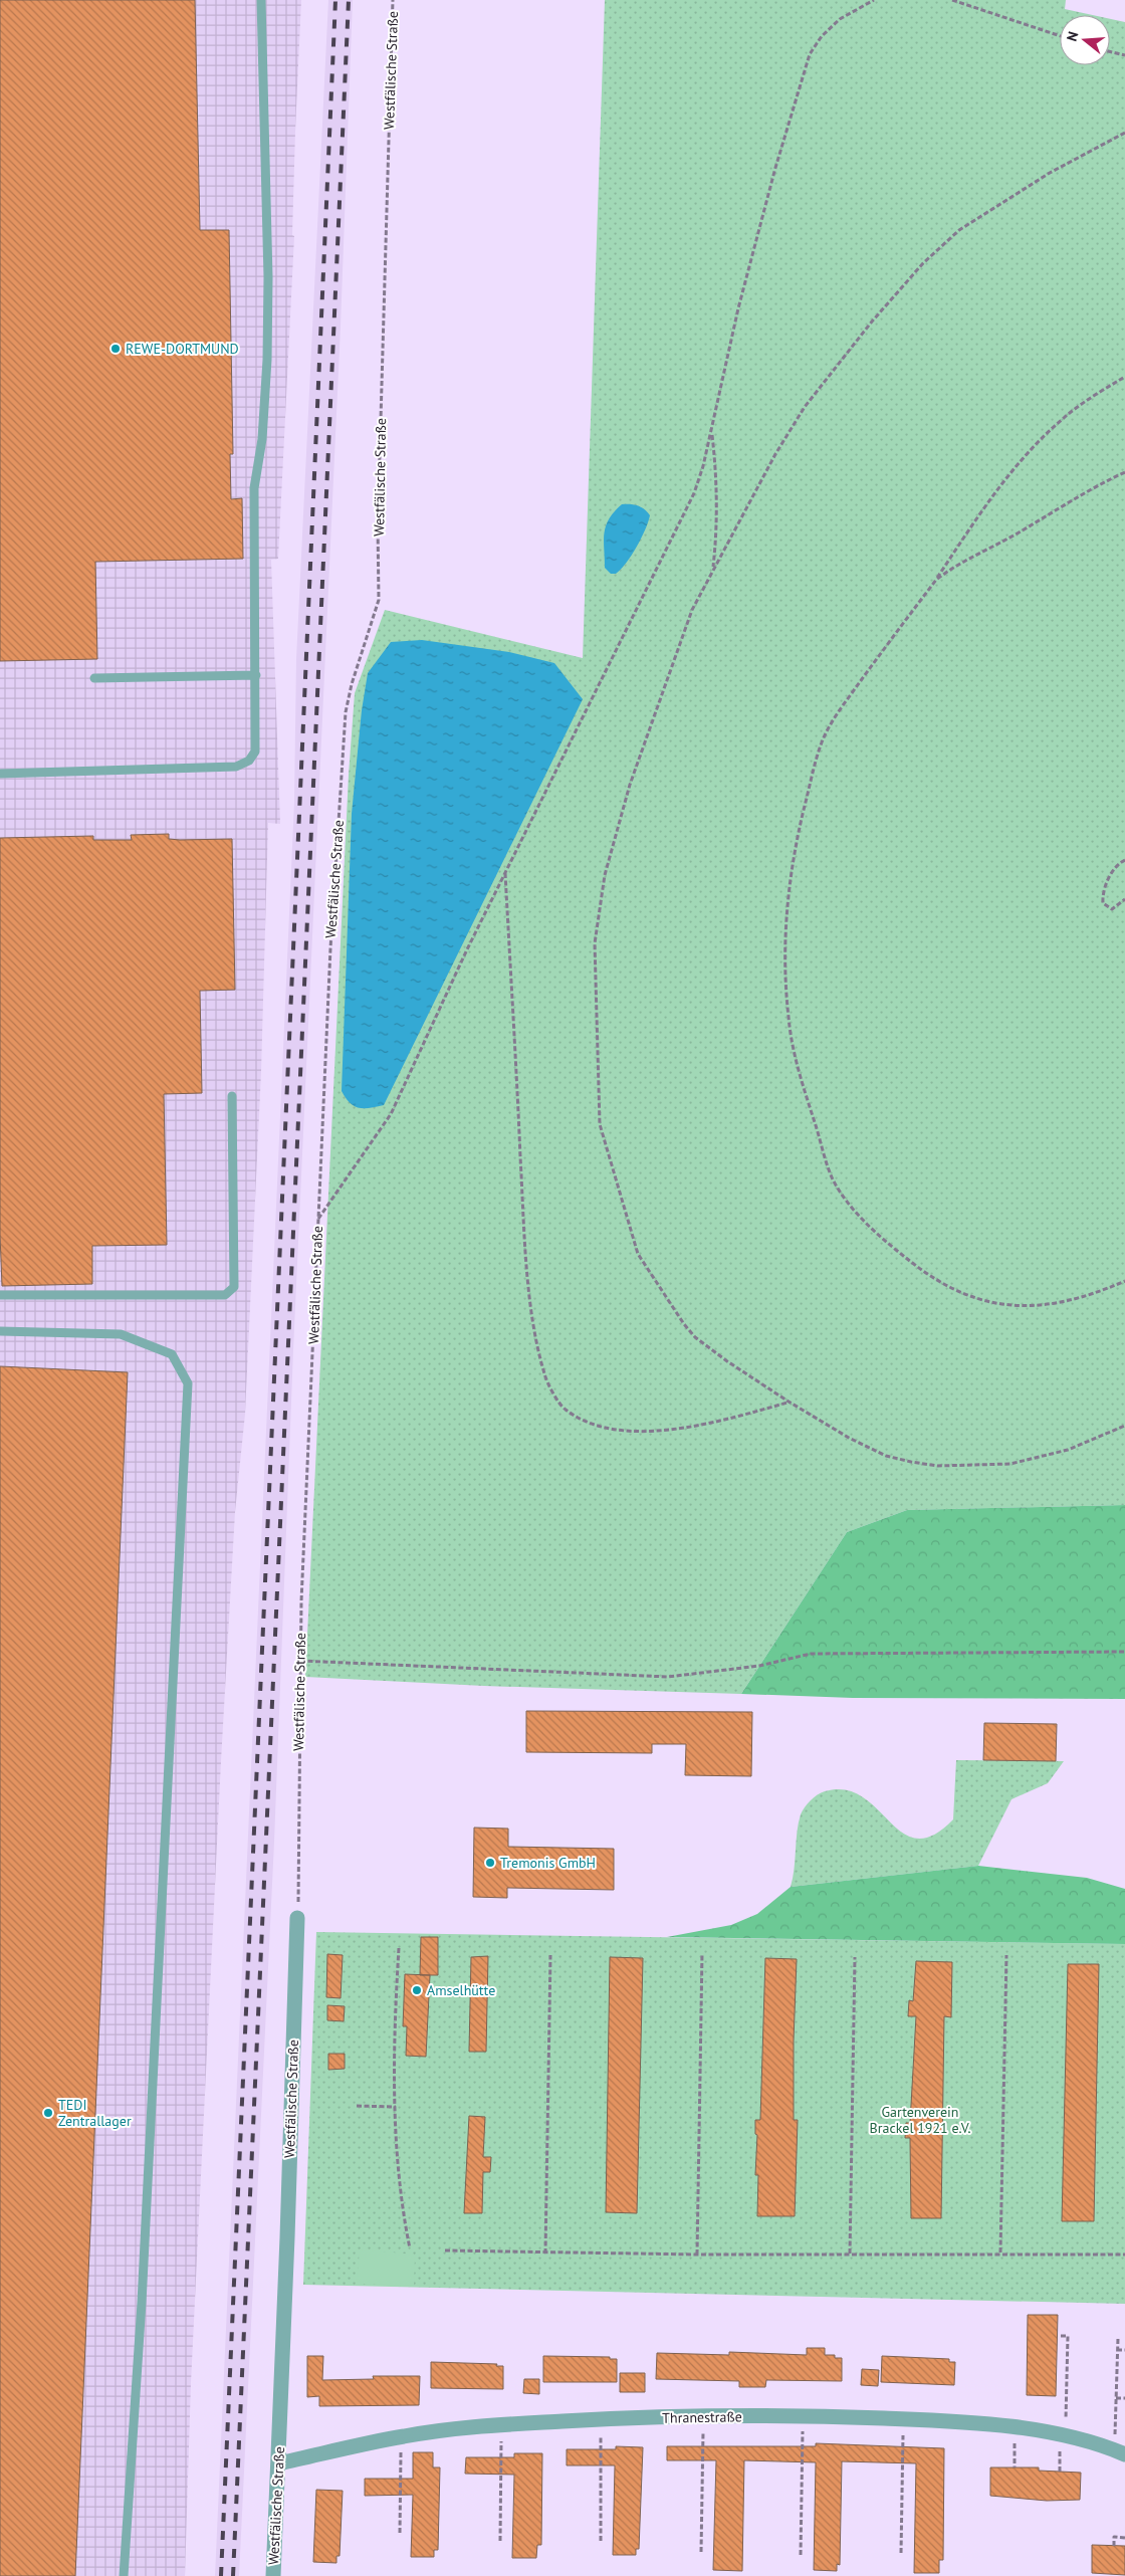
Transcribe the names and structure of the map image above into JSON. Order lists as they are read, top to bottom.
{
  "streets": {
    "street": ["Westfälische Straße", "Thranestraße"]
  },
  "crossings": [
    ["Westfälische Straße", "Thranestraße"]
  ],
  "parks": ["Gartenverein Brackel 1921 e.V."],
  "places": [
    "REWE-DORTMUND",
    "Tremonis GmbH",
    "Amselhütte",
    "TEDI Zentrallager"
  ],
  "north": "left"
}
